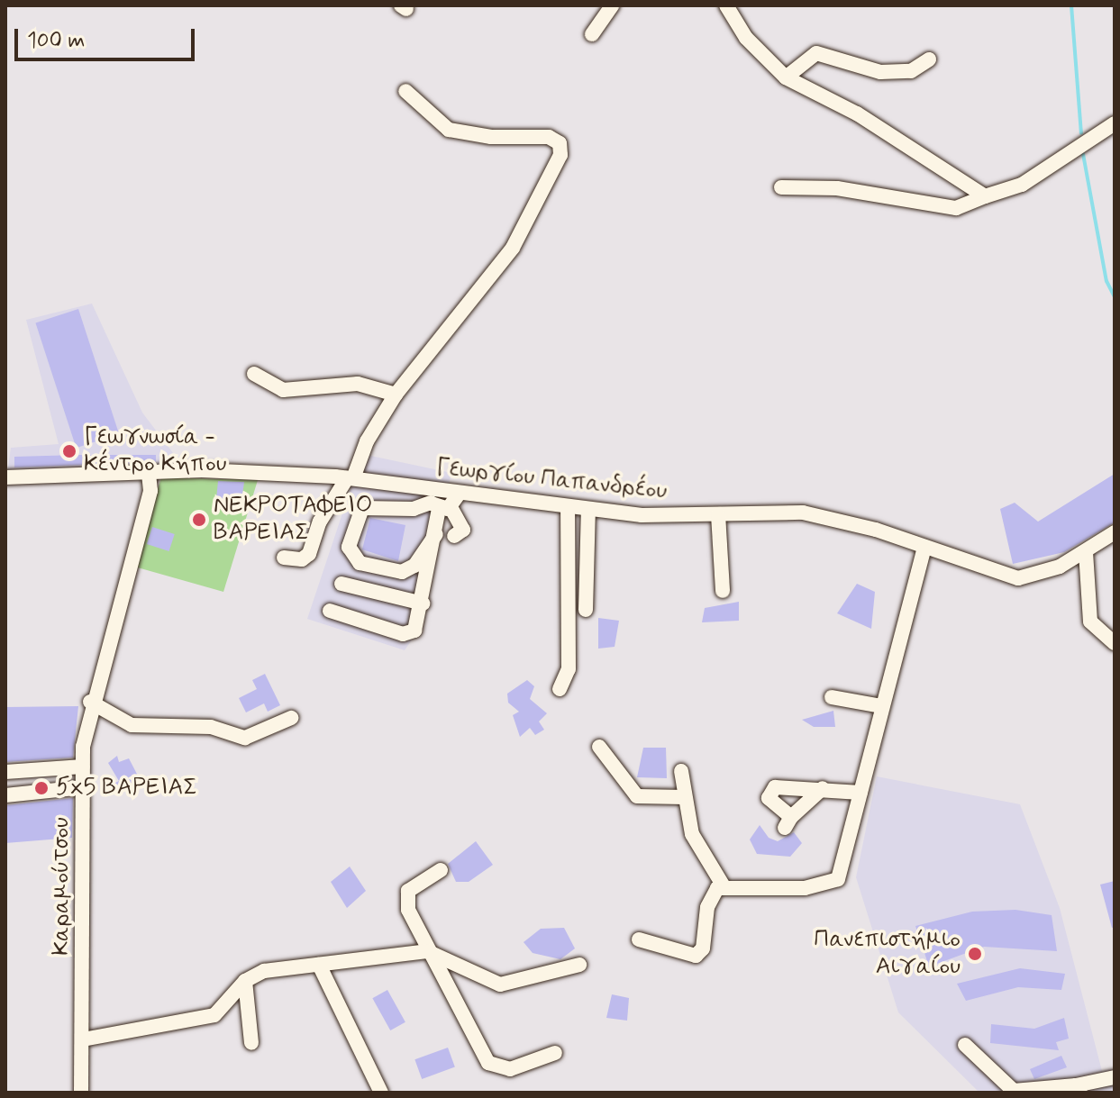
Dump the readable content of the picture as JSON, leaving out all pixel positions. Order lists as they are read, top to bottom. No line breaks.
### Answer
{"streets":{"street":["Γεωργίου Παπανδρέου","Καραμούτσου"]},"crossings":[["Γεωργίου Παπανδρέου","Καραμούτσου"]],"places":["Γεωγνωσία - Κέντρο Κήπου","ΝΕΚΡΟΤΑΦΕΙΟ ΒΑΡΕΙΑΣ","5x5 ΒΑΡΕΙΑΣ","Πανεπιστήμιο Αιγαίου"],"scale_bar":"100 m"}
